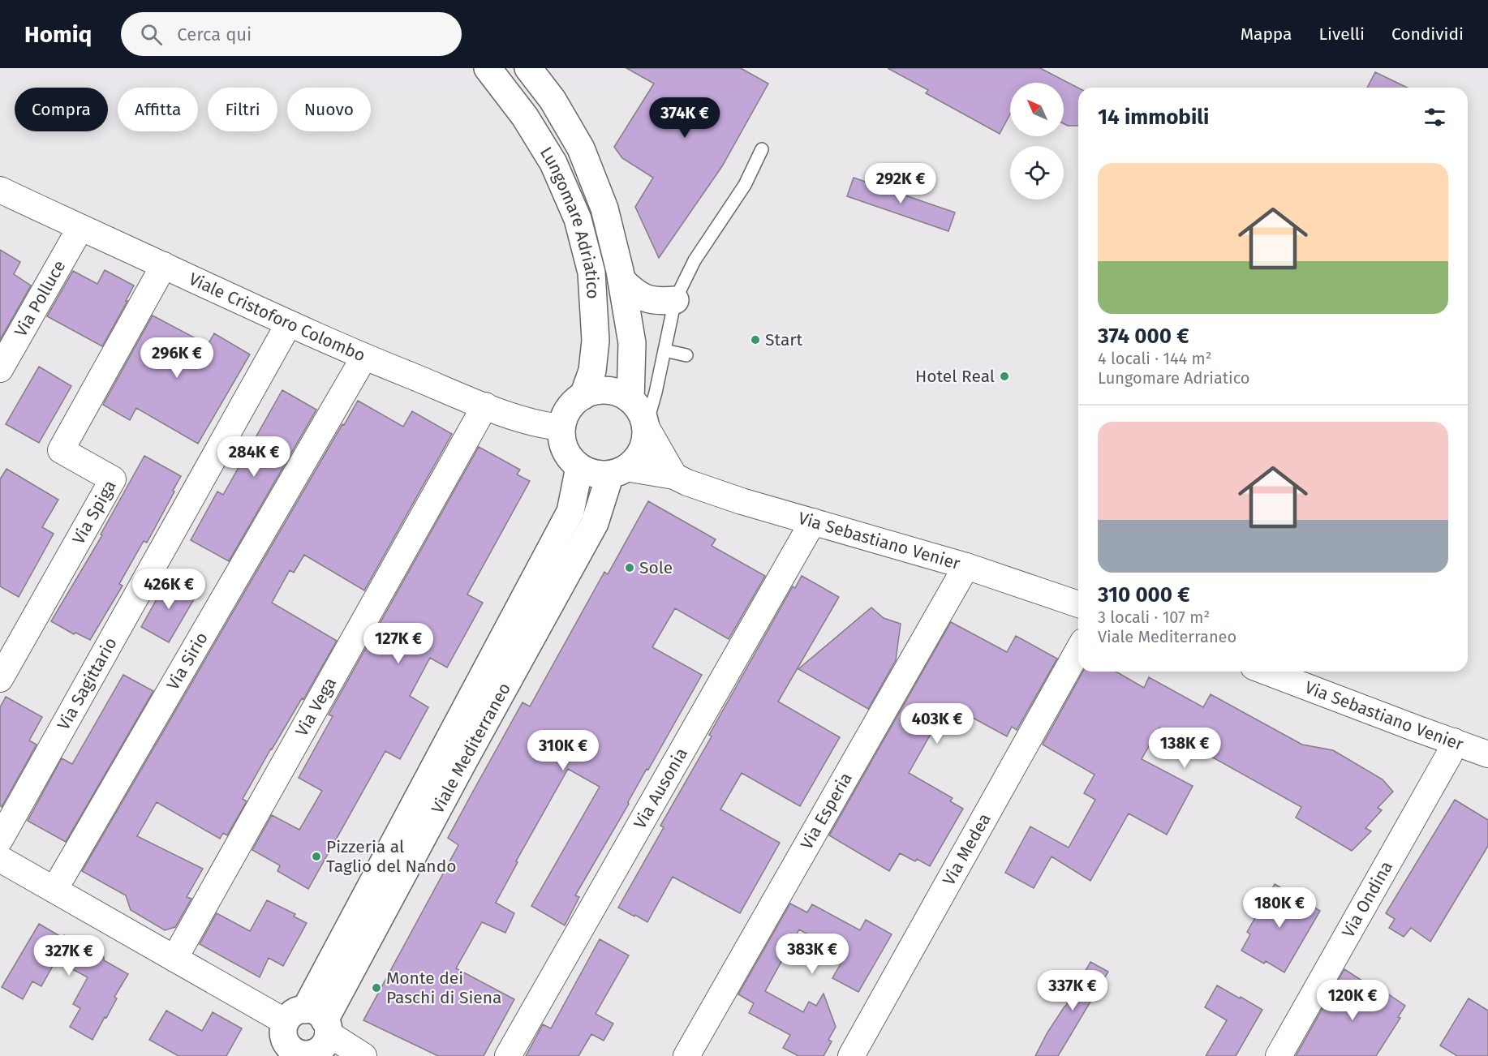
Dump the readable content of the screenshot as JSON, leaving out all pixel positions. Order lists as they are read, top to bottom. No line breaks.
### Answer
{"streets":{"street":["Lungomare Adriatico","Via Polluce","Viale Cristoforo Colombo","Via Spiga","Via Sebastiano Venier","Via Sirio","Via Sagittario","Via Vega","Viale Mediterraneo","Via Ausonia","Via Esperia","Via Medea","Via Ondina"]},"crossings":[["Lungomare Adriatico","Viale Cristoforo Colombo"],["Lungomare Adriatico","Via Sebastiano Venier"],["Lungomare Adriatico","Viale Mediterraneo"],["Via Polluce","Viale Cristoforo Colombo"],["Viale Cristoforo Colombo","Via Spiga"],["Viale Cristoforo Colombo","Via Sebastiano Venier"],["Viale Cristoforo Colombo","Via Sirio"],["Viale Cristoforo Colombo","Via Sagittario"],["Viale Cristoforo Colombo","Via Vega"],["Viale Cristoforo Colombo","Viale Mediterraneo"],["Via Sebastiano Venier","Viale Mediterraneo"],["Via Sebastiano Venier","Via Ausonia"],["Via Sebastiano Venier","Via Esperia"],["Via Sebastiano Venier","Via Ondina"]],"places":["Start","Hotel Real","Sole","Pizzeria al Taglio del Nando","Monte dei Paschi di Siena"],"north":"top left","page":{"header":"Homiq","search":"Cerca qui","nav":["Mappa","Livelli","Condividi"],"chip":["Compra","Affitta","Filtri","Nuovo"],"heading":"14 immobili","price":["374K €","292K €","296K €","284K €","426K €","127K €","403K €","138K €","310K €","180K €","383K €","327K €","337K €","120K €"],"list":[{"name":"374 000 €","note":"4 locali · 144 m² · Lungomare Adriatico"},{"name":"310 000 €","note":"3 locali · 107 m² · Viale Mediterraneo"}]}}
